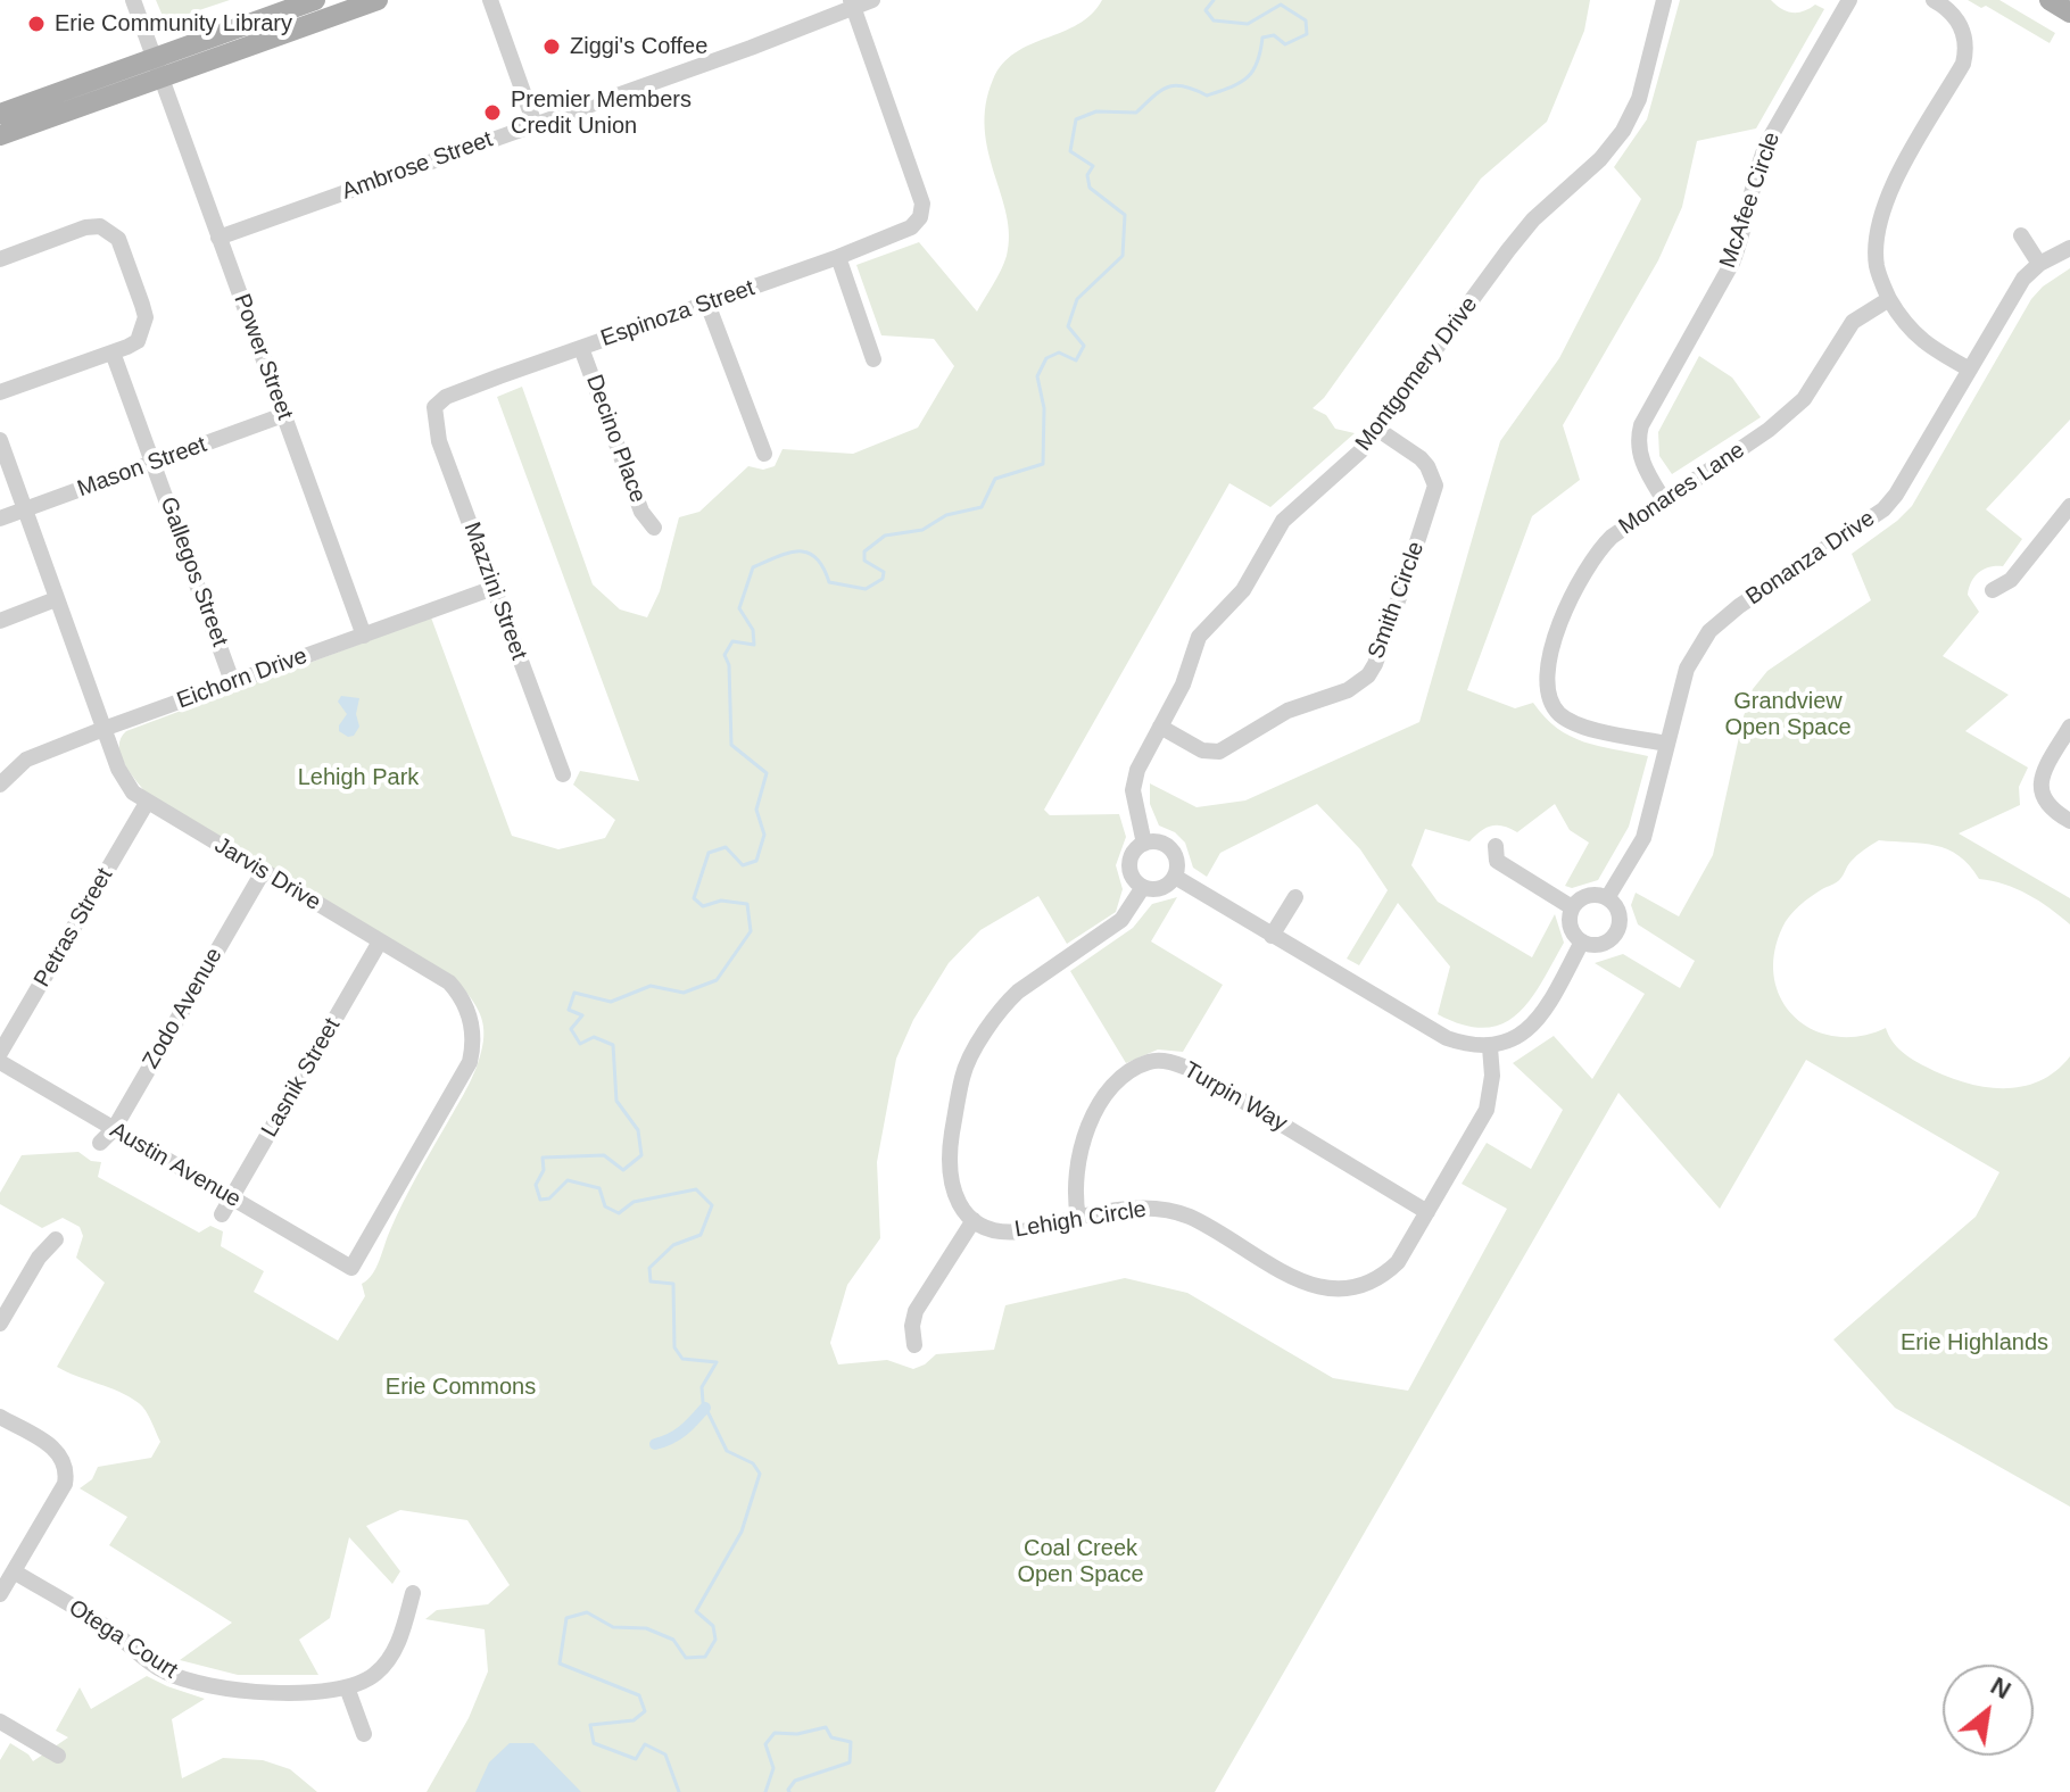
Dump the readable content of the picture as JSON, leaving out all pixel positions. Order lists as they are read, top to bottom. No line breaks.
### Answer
{"streets":{"street":["Ambrose Street","McAfee Circle","Espinoza Street","Power Street","Montgomery Drive","Decino Place","Mason Street","Monares Lane","Bonanza Drive","Gallegos Street","Mazzini Street","Smith Circle","Eichorn Drive","Jarvis Drive","Petras Street","Zodo Avenue","Lasnik Street","Turpin Way","Austin Avenue","Lehigh Circle","Otega Court"]},"crossings":[["Ambrose Street","Espinoza Street"],["Ambrose Street","Power Street"],["McAfee Circle","Monares Lane"],["Espinoza Street","Decino Place"],["Espinoza Street","Mazzini Street"],["Power Street","Mason Street"],["Power Street","Eichorn Drive"],["Montgomery Drive","Smith Circle"],["Mason Street","Gallegos Street"],["Mason Street","Jarvis Drive"],["Monares Lane","Bonanza Drive"],["Gallegos Street","Eichorn Drive"],["Mazzini Street","Eichorn Drive"],["Eichorn Drive","Jarvis Drive"],["Jarvis Drive","Petras Street"],["Jarvis Drive","Zodo Avenue"],["Jarvis Drive","Lasnik Street"],["Jarvis Drive","Austin Avenue"],["Zodo Avenue","Austin Avenue"],["Lasnik Street","Austin Avenue"],["Turpin Way","Lehigh Circle"]],"parks":["Grandview Open Space","Lehigh Park","Erie Highlands","Erie Commons","Coal Creek Open Space"],"places":["Erie Community Library","Ziggi's Coffee","Premier Members Credit Union"],"north":"top right"}
